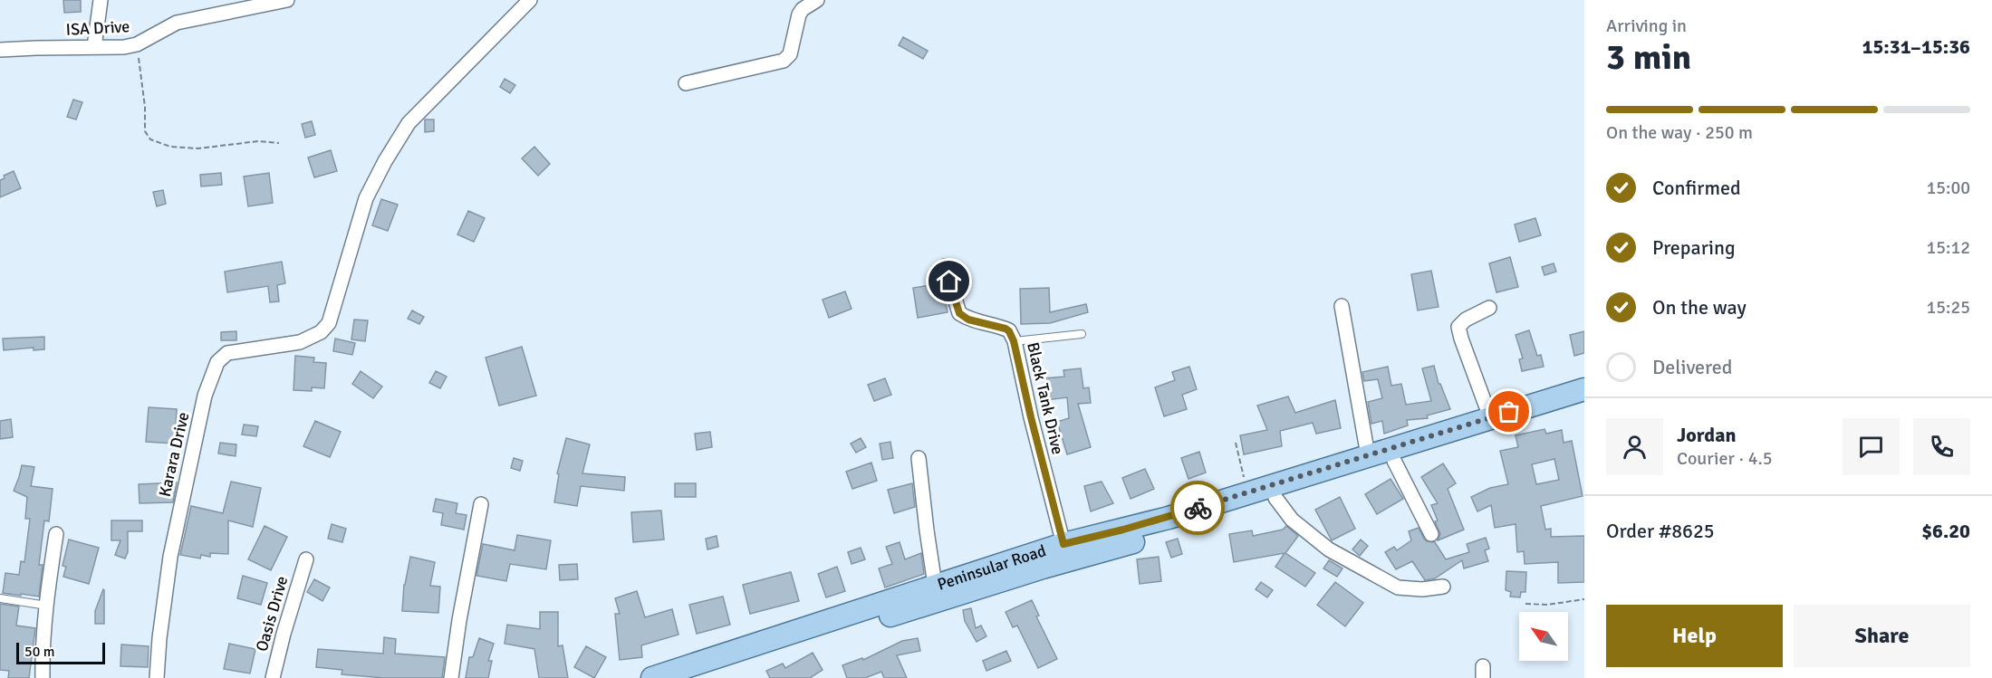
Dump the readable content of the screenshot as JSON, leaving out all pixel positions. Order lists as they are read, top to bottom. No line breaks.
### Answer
{"streets":{"main road":["Peninsular Road"],"street":["ISA Drive","Black Tank Drive","Karara Drive","Oasis Drive"]},"crossings":[["Black Tank Drive","Peninsular Road"]],"scale_bar":"50 m","north":"top left","page":{"heading":["3 min","Arriving in","15:31–15:36"],"panel":["Jordan","Courier · 4.5","Order #8625","$6.20"],"bar":"On the way · 250 m","list":[["Confirmed","15:00"],["Preparing","15:12"],["On the way","15:25"],"Delivered"],"buttons":["Help","Share"],"scale":"50 m"}}
